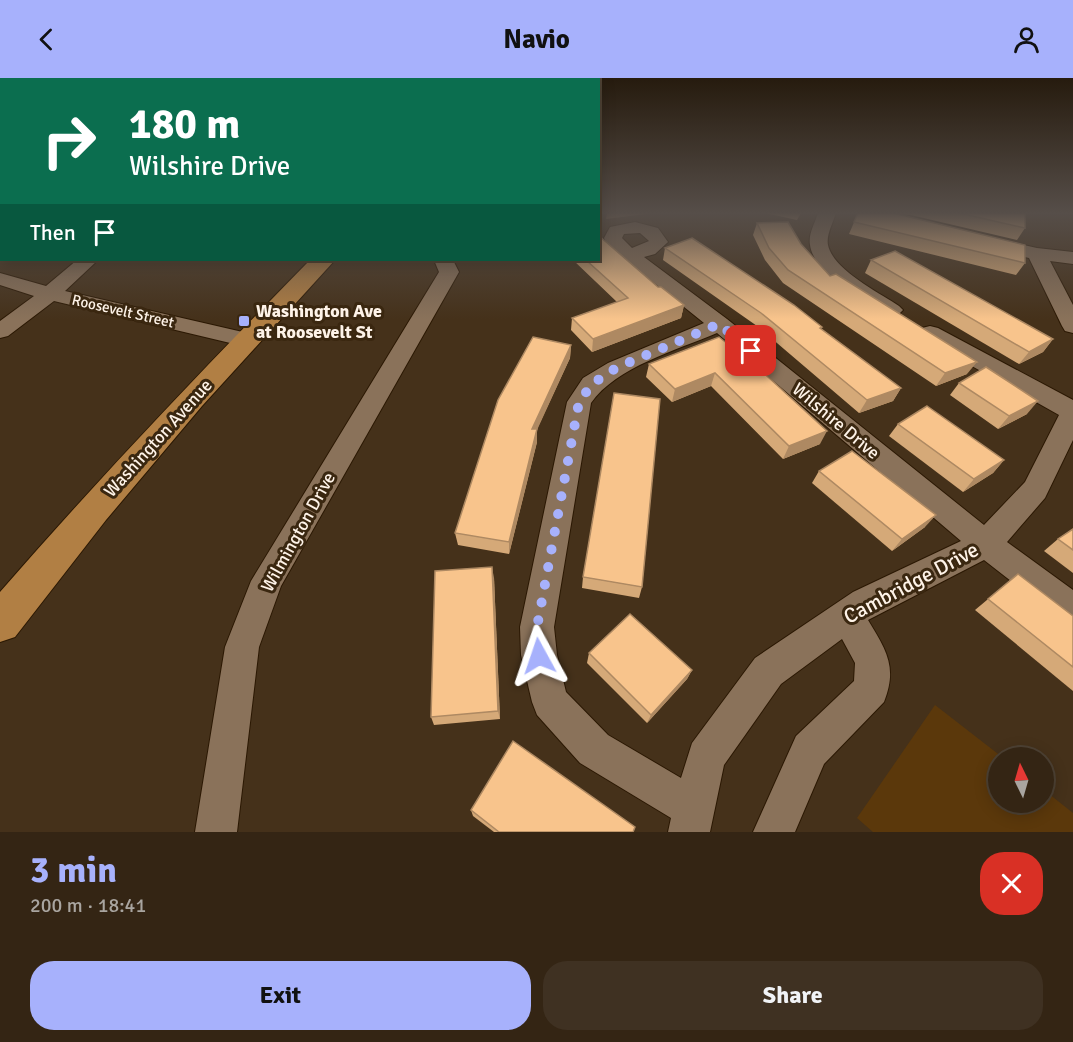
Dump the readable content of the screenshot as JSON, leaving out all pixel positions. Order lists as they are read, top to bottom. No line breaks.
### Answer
{"streets":{"main road":["Washington Avenue"],"street":["Roosevelt Street","Wilshire Drive","Wilmington Drive","Cambridge Drive"]},"crossings":[["Roosevelt Street","Washington Avenue"],["Wilshire Drive","Cambridge Drive"]],"places":{"transit":["Washington Ave at Roosevelt St"]},"north":"top","page":{"header":"Navio","turn":["180 m","Wilshire Drive"],"then":"Then","heading":["3 min","200 m · 18:41"],"buttons":["Exit","Share"]}}
